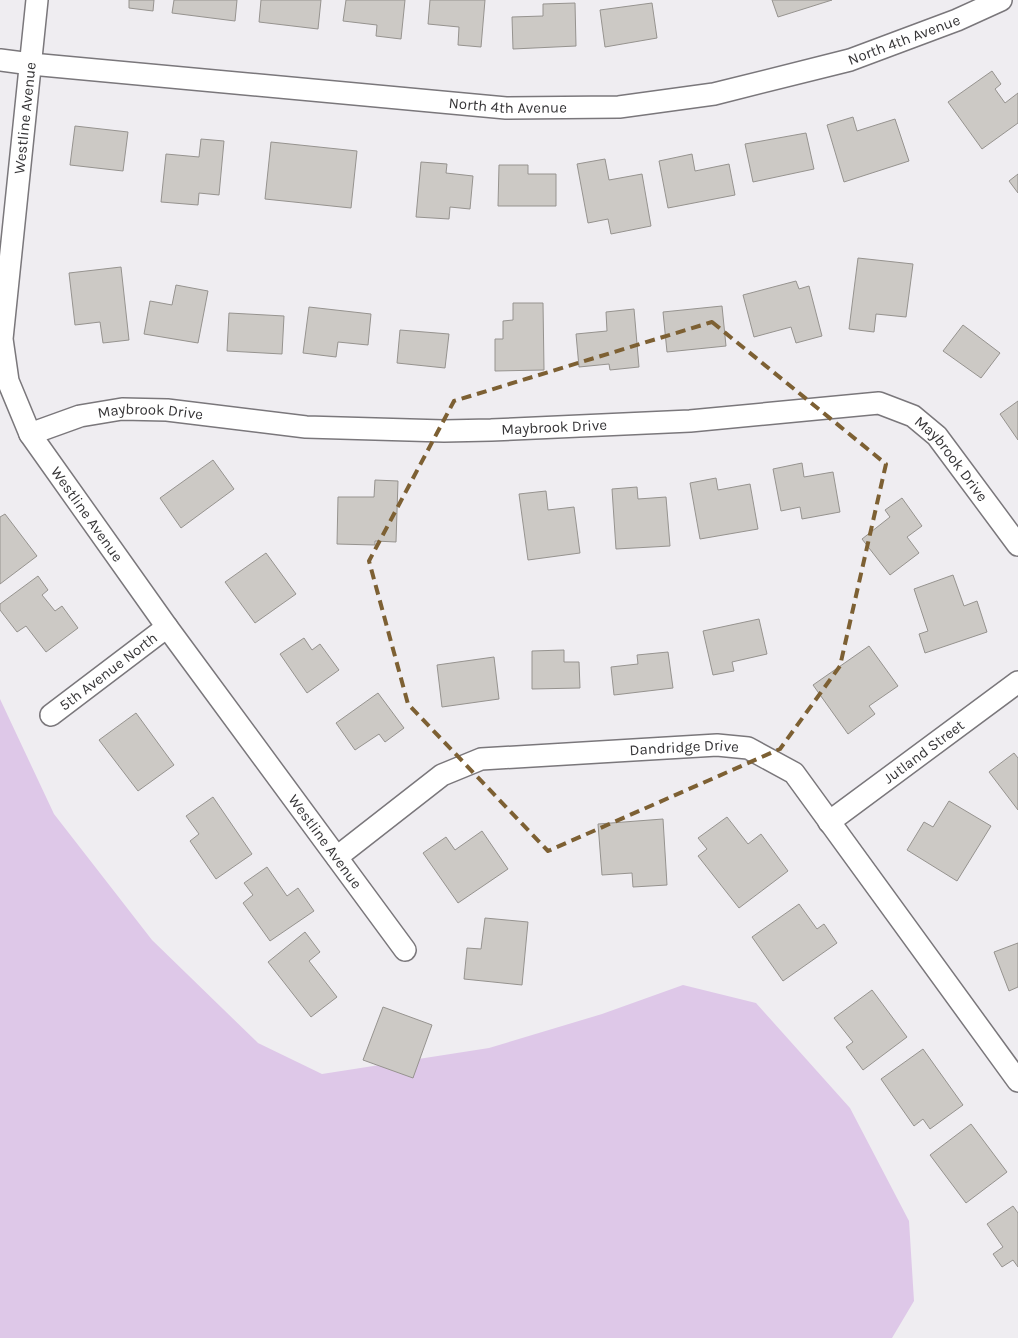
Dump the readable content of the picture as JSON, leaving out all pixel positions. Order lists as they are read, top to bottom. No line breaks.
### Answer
{"streets":{"street":["North 4th Avenue","Westline Avenue","Maybrook Drive","5th Avenue North","Dandridge Drive","Jutland Street"]},"crossings":[["North 4th Avenue","Westline Avenue"],["Westline Avenue","Maybrook Drive"],["Westline Avenue","5th Avenue North"],["Westline Avenue","Dandridge Drive"],["Dandridge Drive","Jutland Street"]]}
